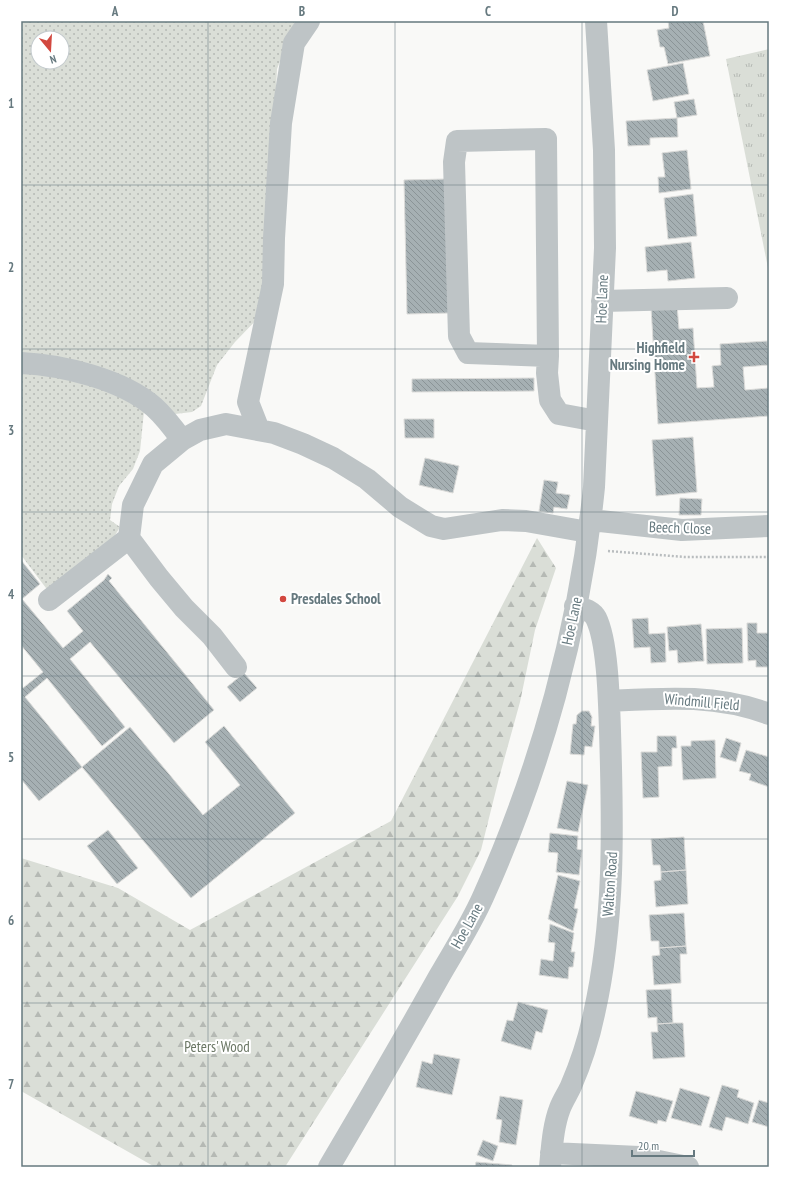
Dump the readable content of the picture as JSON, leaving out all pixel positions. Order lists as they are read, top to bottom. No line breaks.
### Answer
{"streets":{"street":["Hoe Lane","Beech Close","Windmill Field","Walton Road"]},"crossings":[["Hoe Lane","Beech Close"],["Hoe Lane","Walton Road"],["Windmill Field","Walton Road"]],"parks":["Peters' Wood"],"places":{"health":["Highfield Nursing Home"],"other":["Presdales School"]},"scale_bar":"20 m","north":"bottom","grid":{"columns":["A","B","C","D"],"rows":["1","2","3","4","5","6","7"]}}
